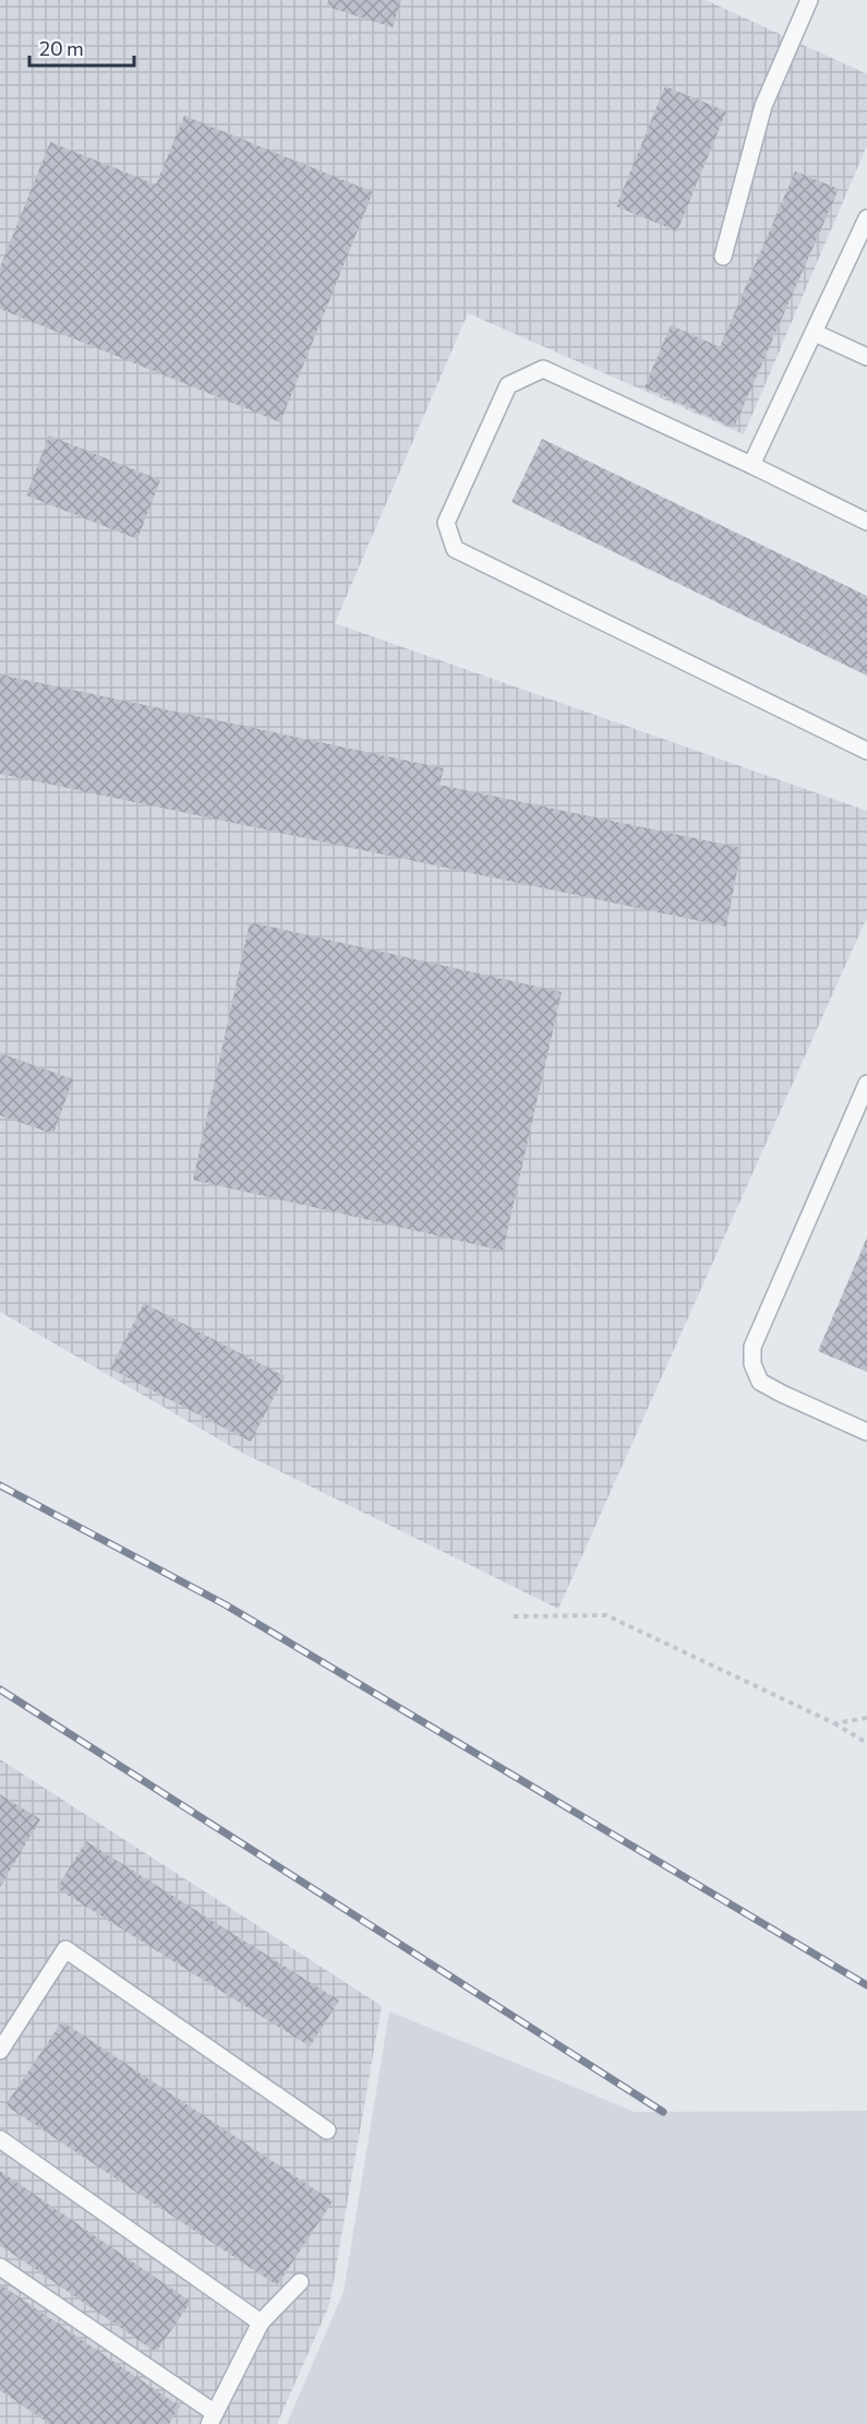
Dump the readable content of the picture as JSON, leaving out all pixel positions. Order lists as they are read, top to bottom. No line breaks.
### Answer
{"scale_bar":"20 m"}
